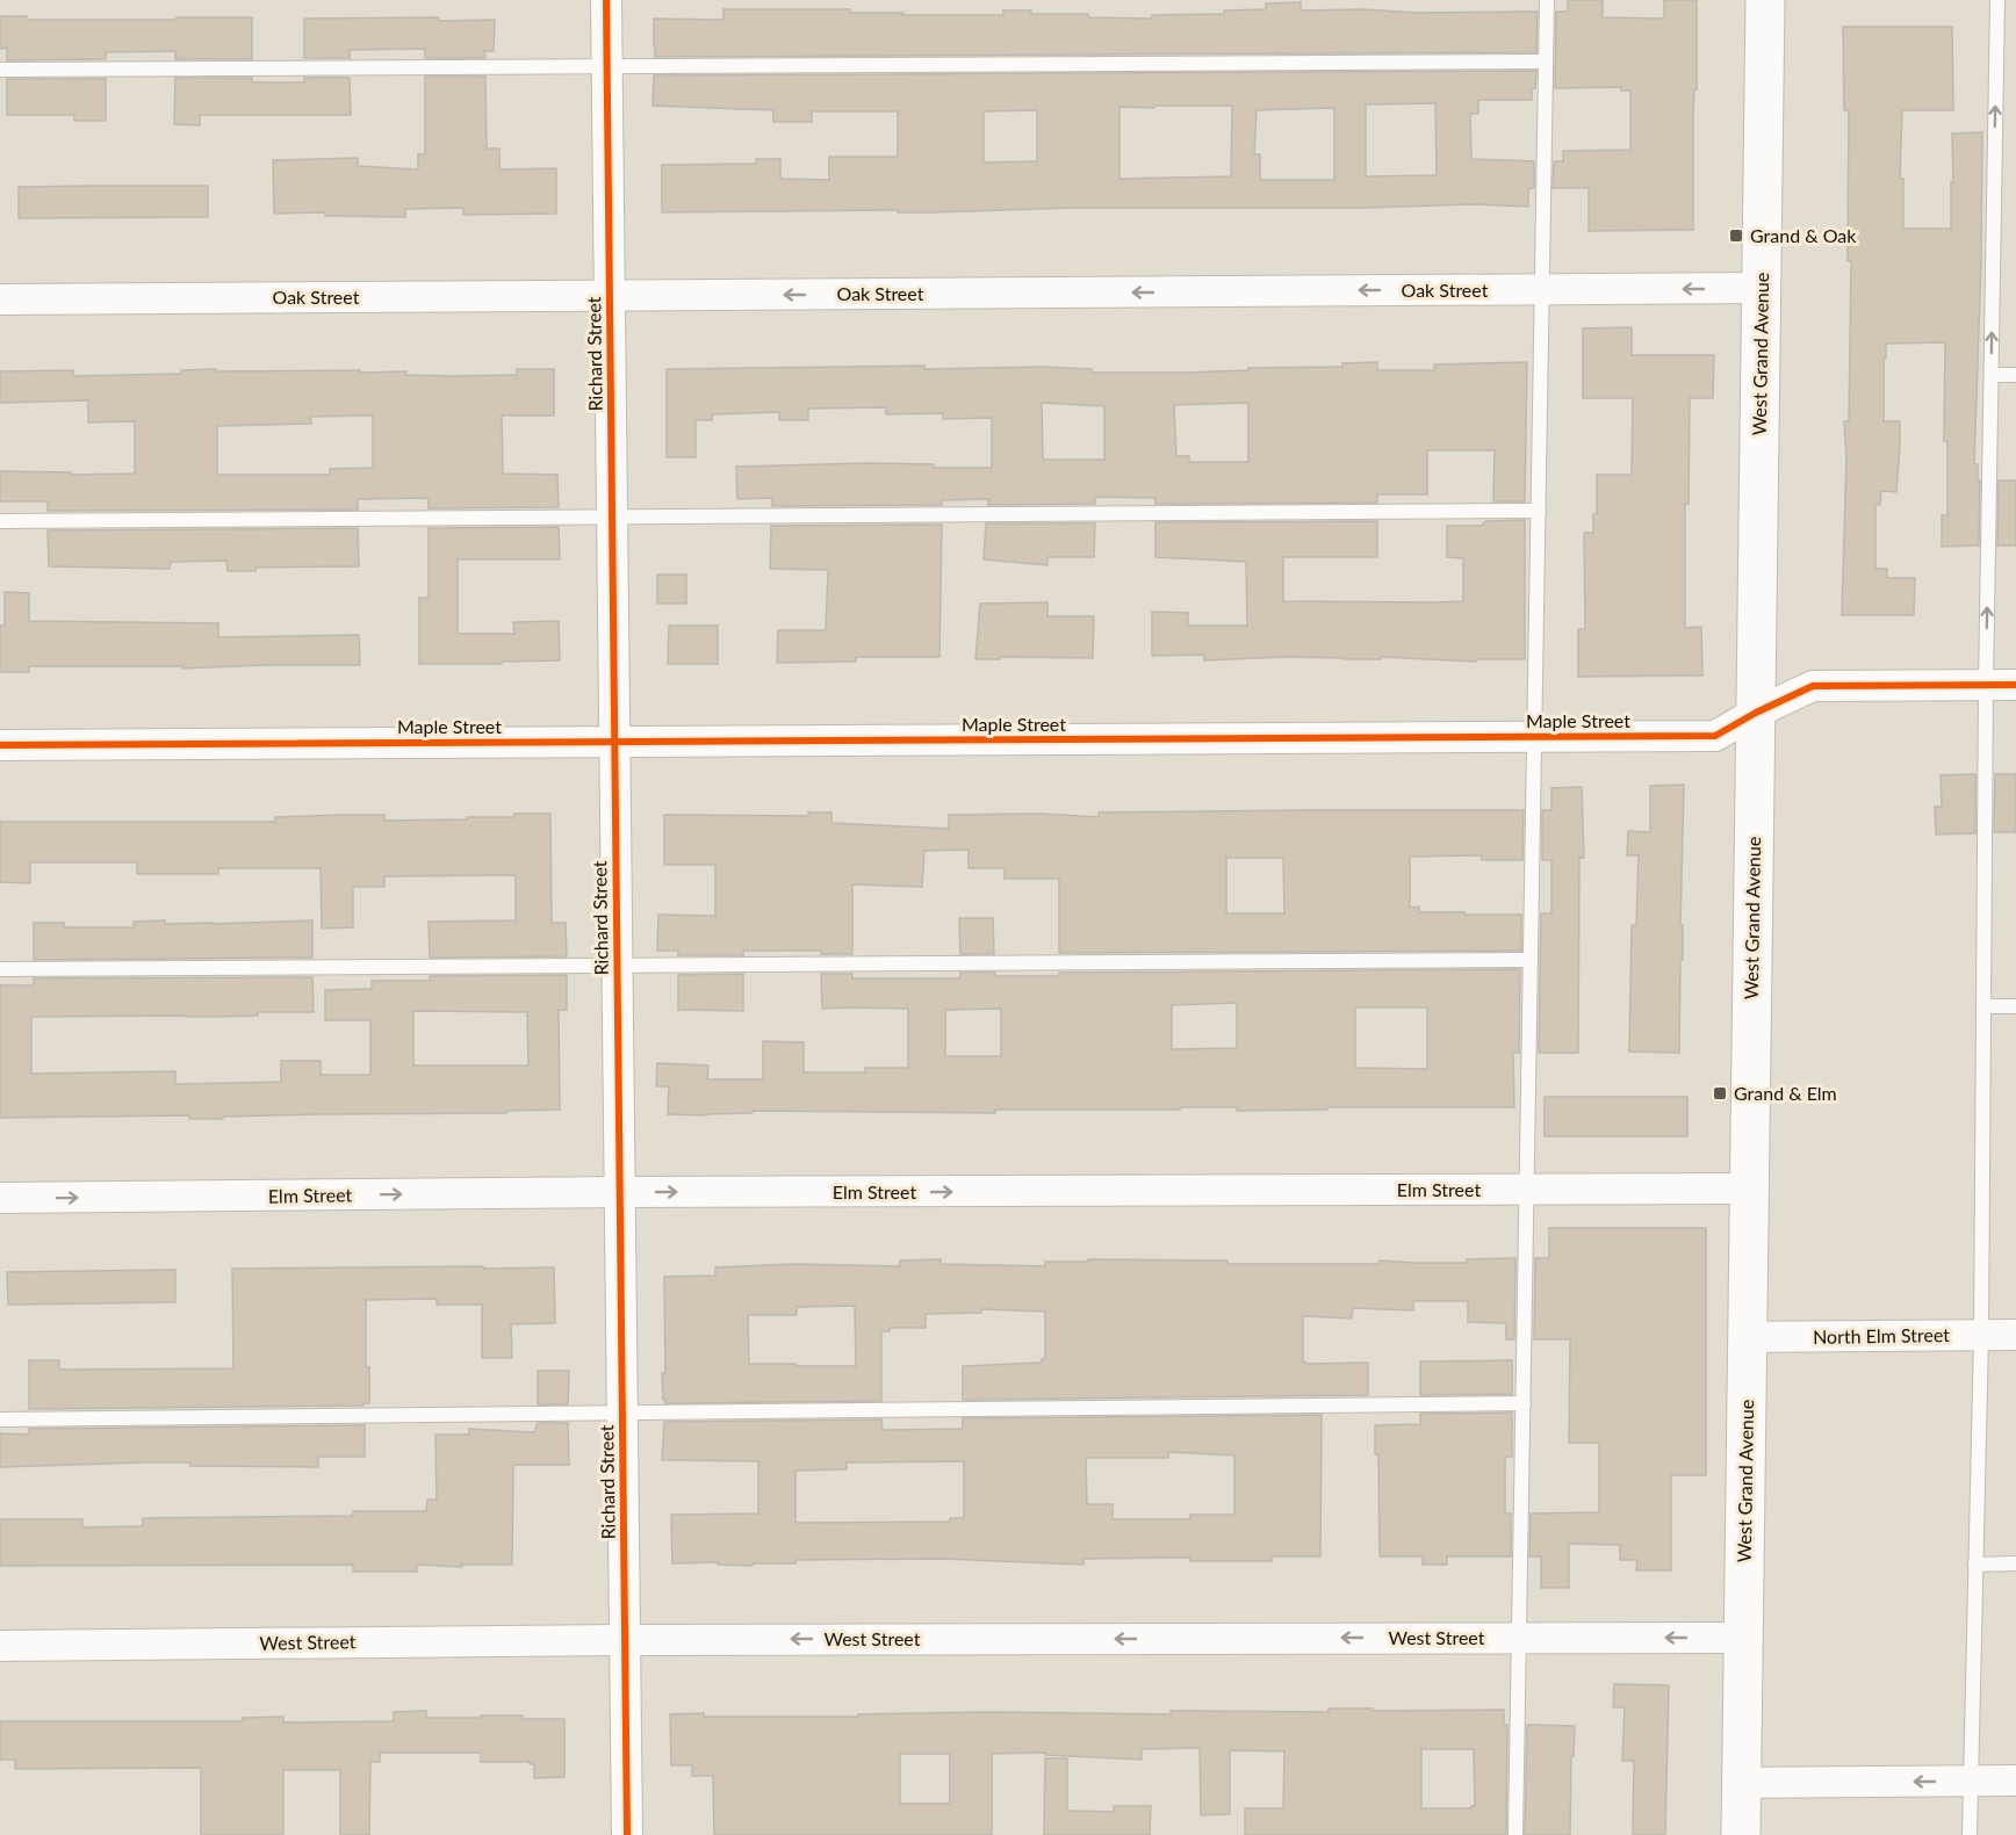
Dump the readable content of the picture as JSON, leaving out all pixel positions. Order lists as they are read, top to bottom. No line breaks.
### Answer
{"streets":{"main road":["West Grand Avenue"],"street":["Oak Street","Richard Street","Maple Street","Elm Street","North Elm Street","West Street"]},"crossings":[["Oak Street","Richard Street"],["Oak Street","West Grand Avenue"],["Richard Street","Maple Street"],["Richard Street","Elm Street"],["Richard Street","West Street"],["West Grand Avenue","Maple Street"],["West Grand Avenue","Elm Street"],["West Grand Avenue","North Elm Street"],["West Grand Avenue","West Street"]],"one_way":["Oak Street","Elm Street","West Street"],"places":{"transit":["Grand & Oak","Grand & Elm"]}}
